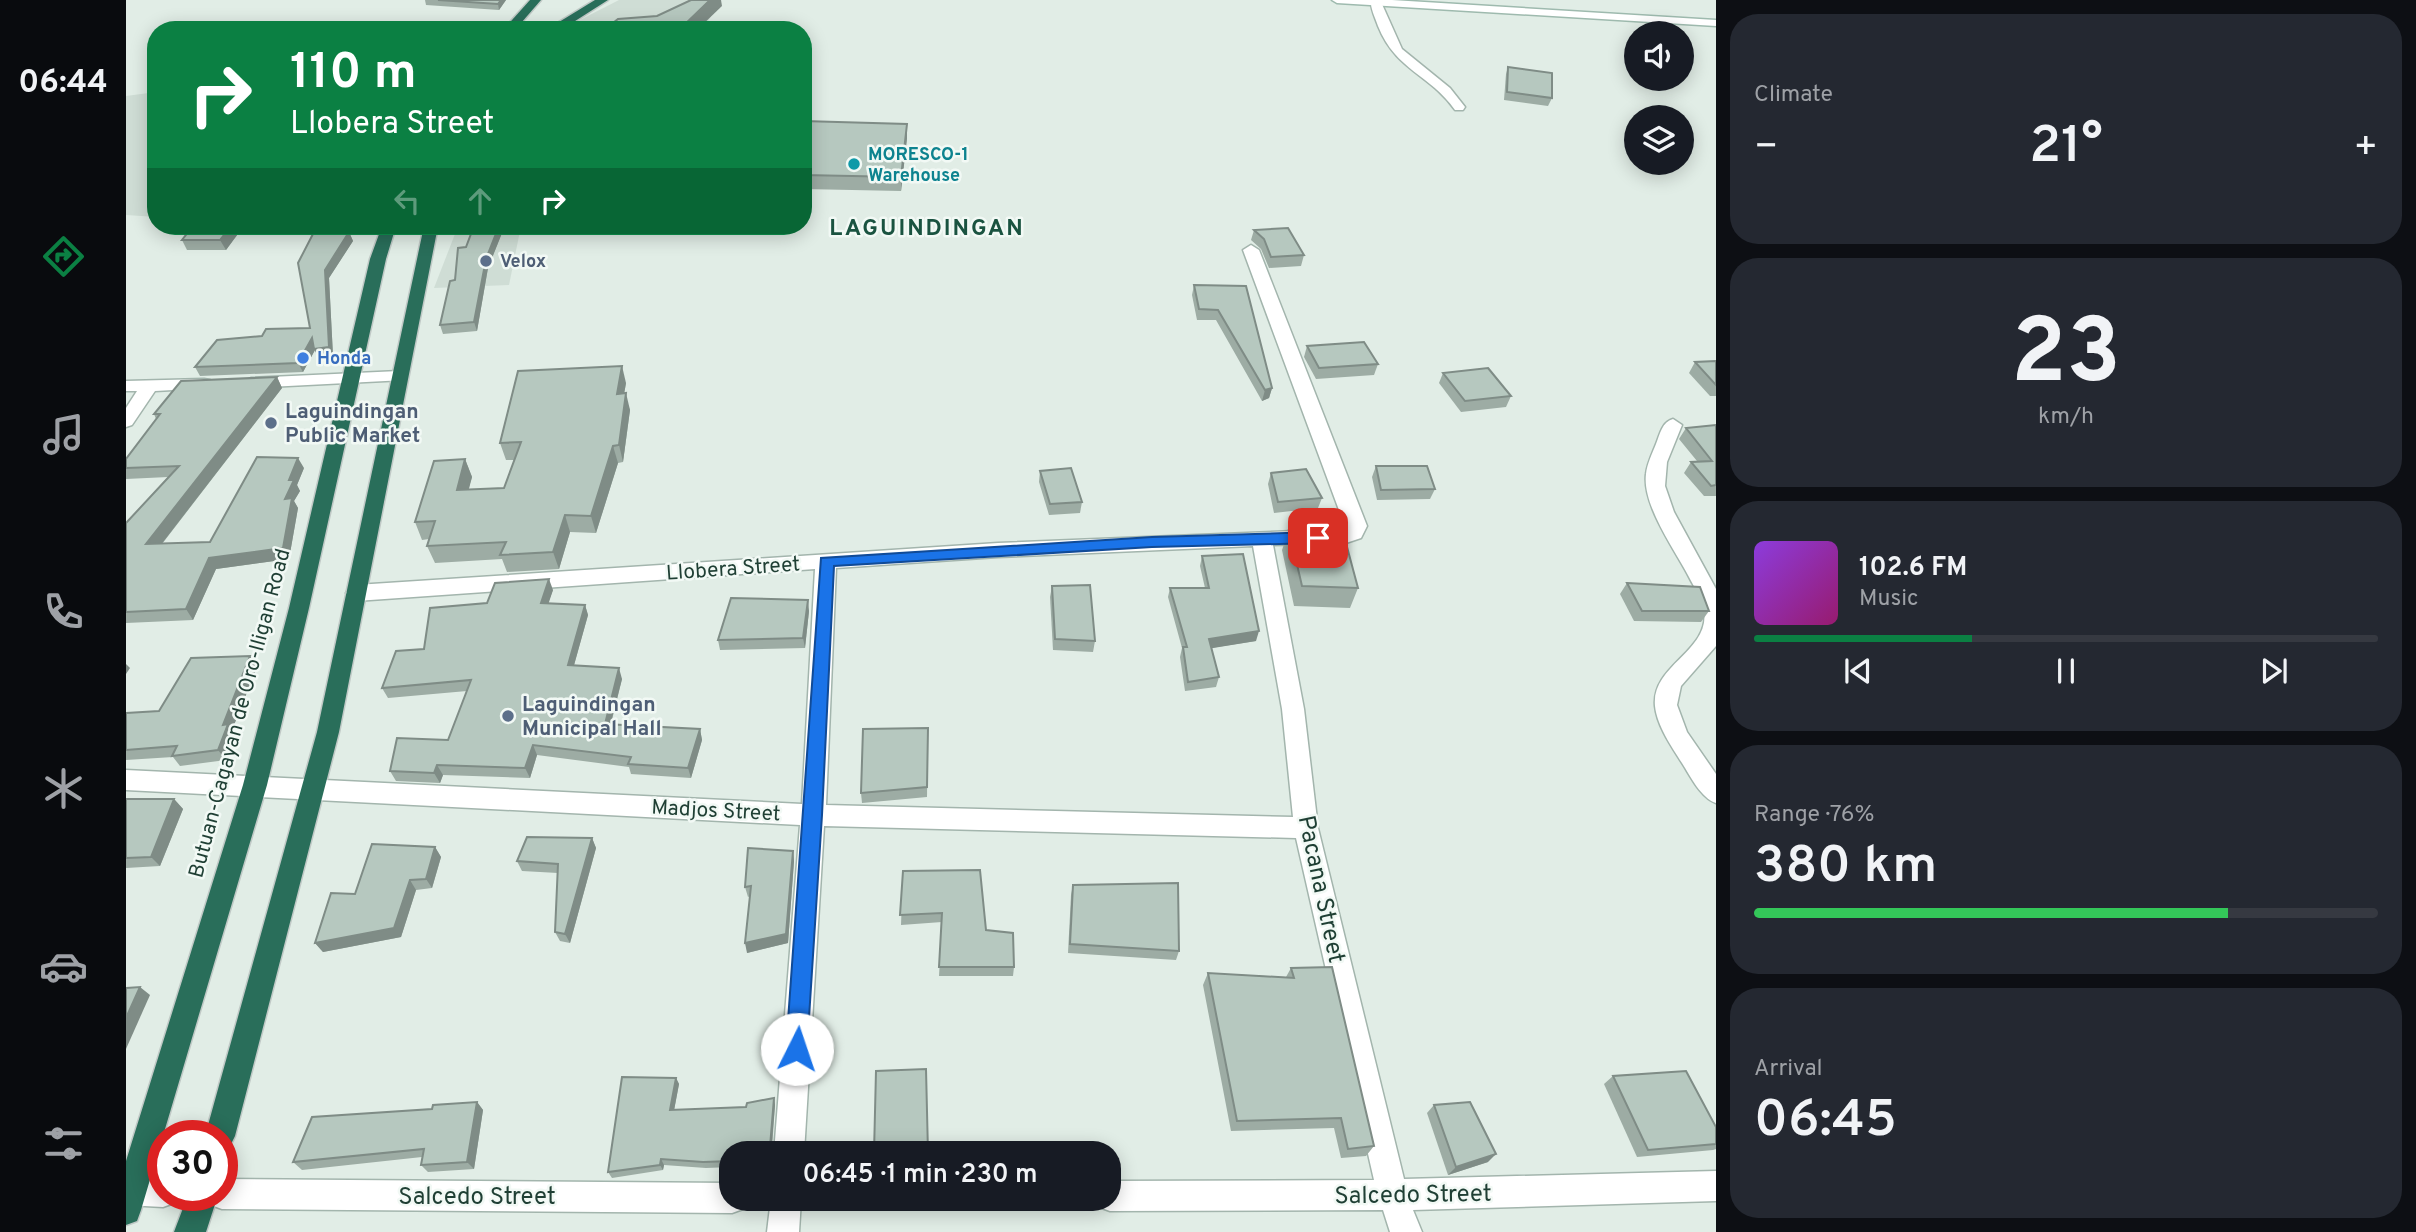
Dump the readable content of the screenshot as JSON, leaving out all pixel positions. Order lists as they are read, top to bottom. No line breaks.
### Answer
{"streets":{"highway":["Butuan-Cagayan de Oro-Iligan Road"],"street":["Llobera Street","Madjos Street","Pacana Street","Salcedo Street"]},"crossings":[["Llobera Street","Pacana Street"],["Butuan-Cagayan de Oro-Iligan Road","Madjos Street"],["Madjos Street","Pacana Street"],["Pacana Street","Salcedo Street"]],"districts":["LAGUINDINGAN"],"places":["MORESCO-1 Warehouse","Velox","Honda","Laguindingan Public Market","Laguindingan Municipal Hall"],"page":{"tabs":"06:44","tile":["Climate",["23","km/h"],["Range · 76%","380 km"],["Arrival","06:45"]],"turn":["110 m","Llobera Street"],"heat":["−","21°","+"],"song":["102.6 FM","Music"],"limit":"30","trip":"06:45 · 1 min · 230 m"}}
